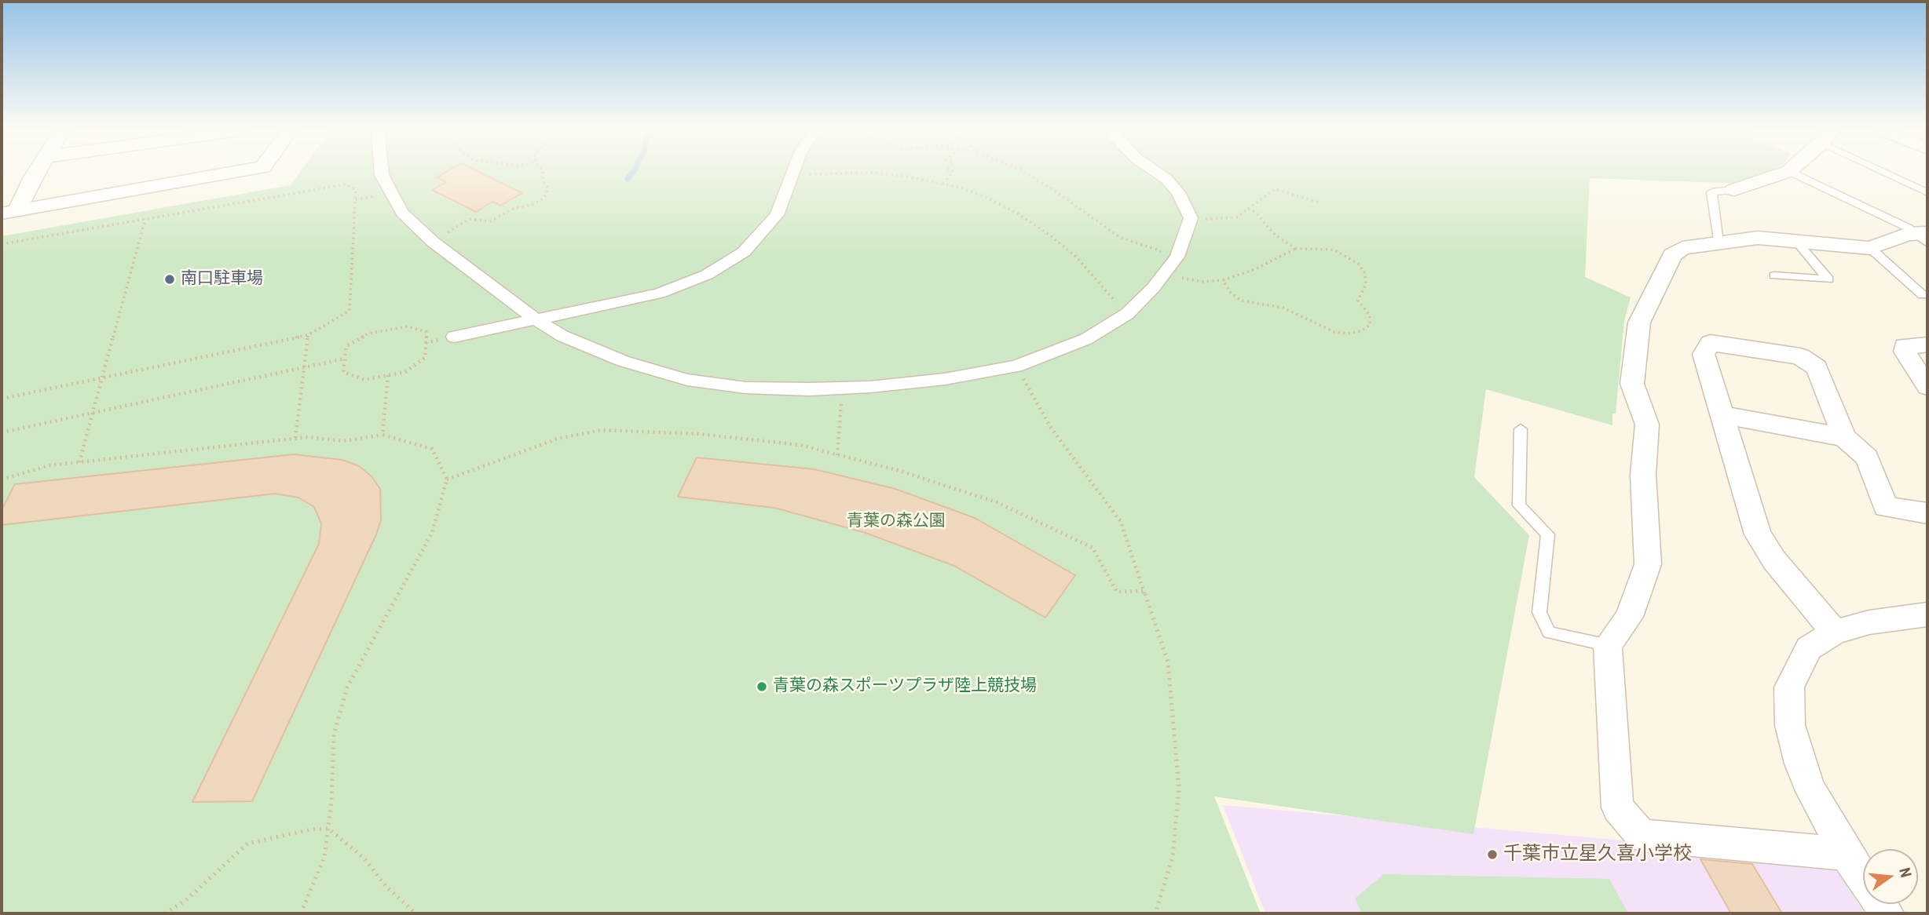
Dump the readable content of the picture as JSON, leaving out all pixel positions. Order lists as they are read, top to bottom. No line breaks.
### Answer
{"parks":["青葉の森公園"],"places":["南口駐車場","青葉の森スポーツプラザ陸上競技場","千葉市立星久喜小学校"],"north":"right"}
